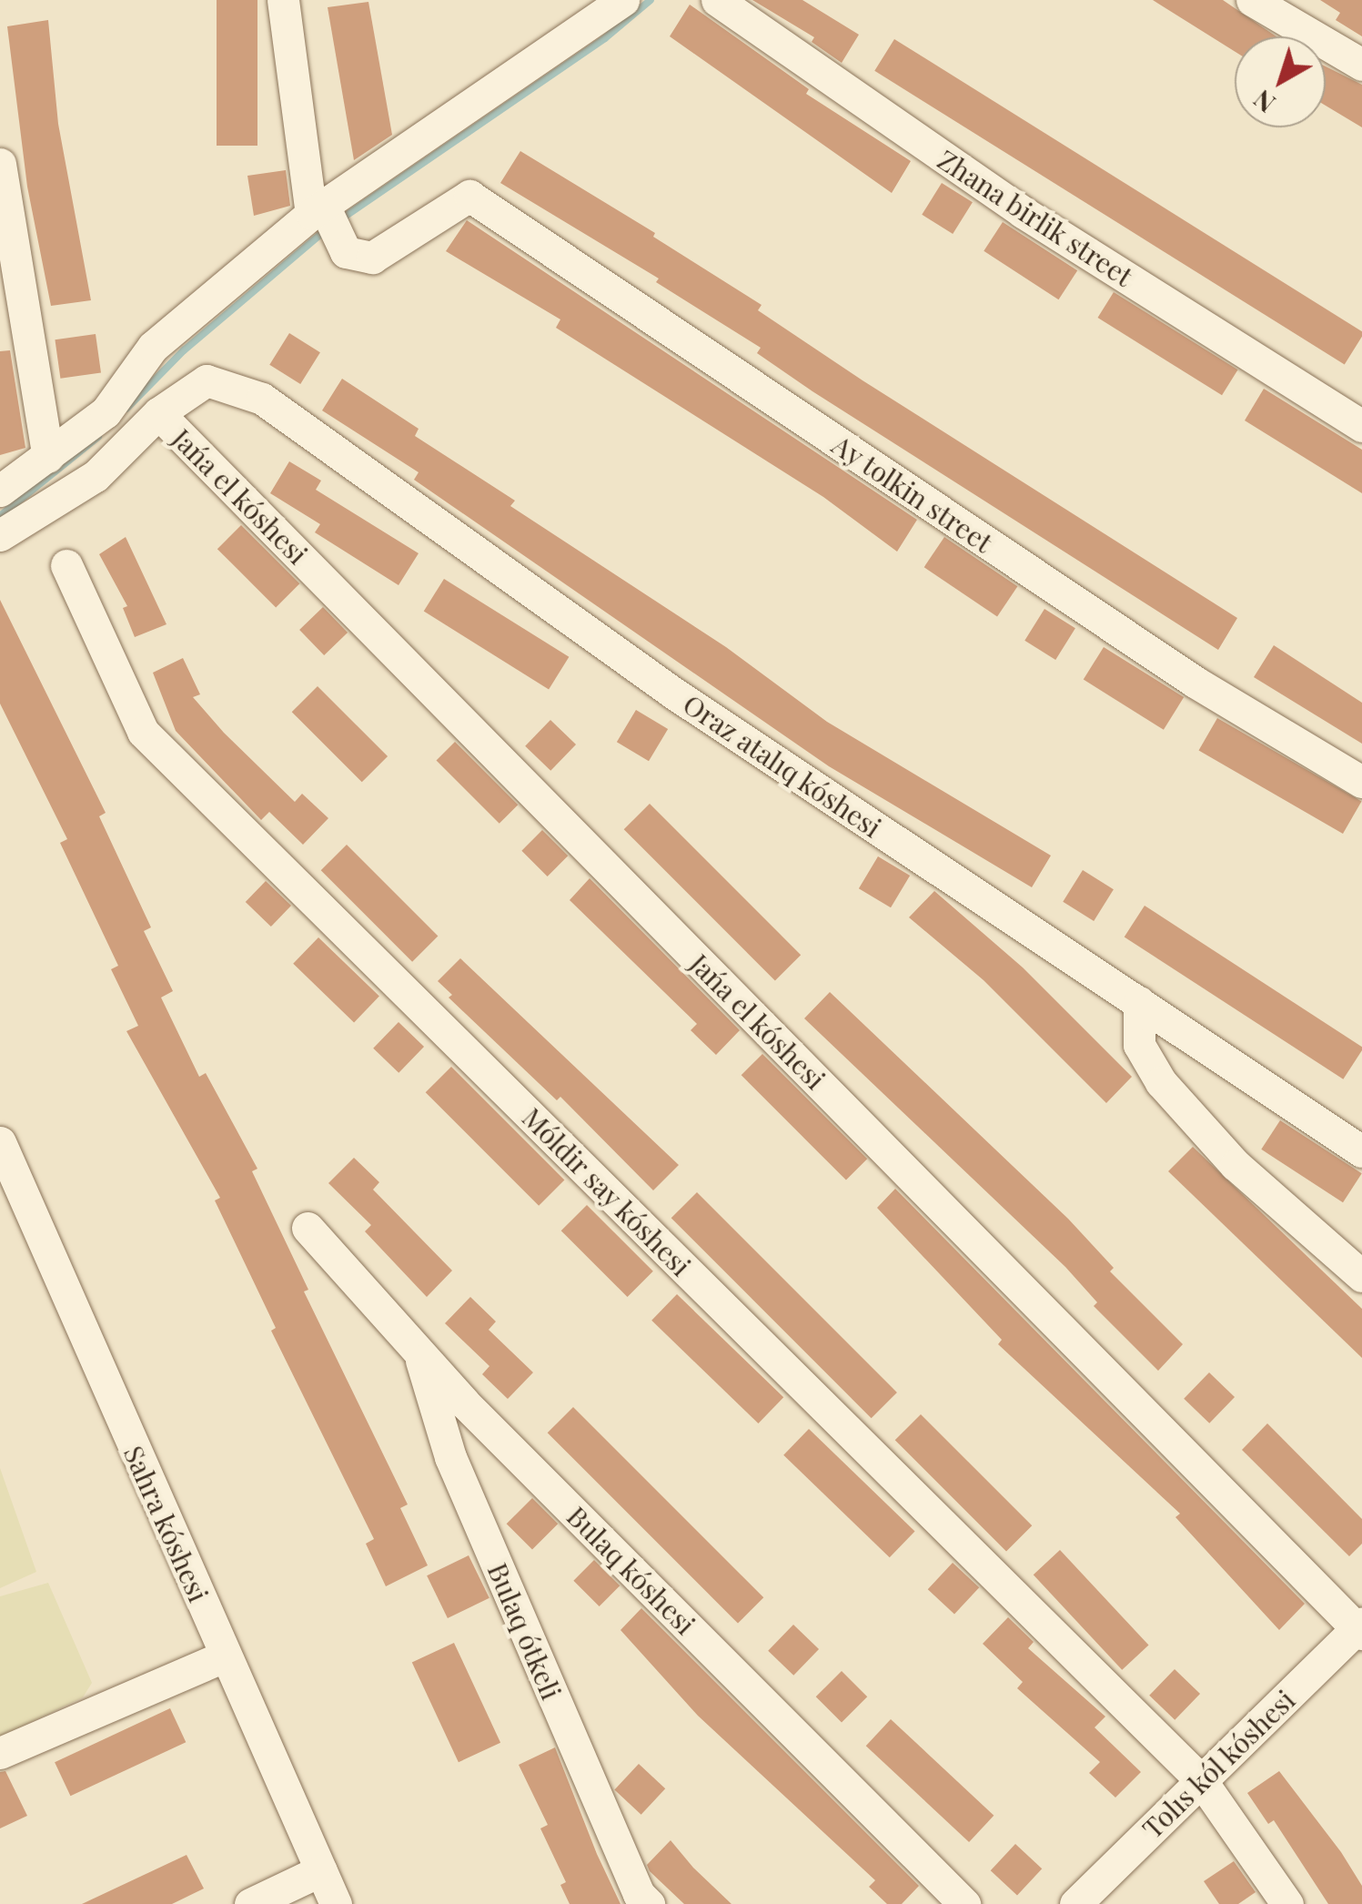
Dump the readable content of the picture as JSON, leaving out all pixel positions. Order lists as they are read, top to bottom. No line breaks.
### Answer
{"streets":{"street":["Zhana birlik street","Ay tolkin street","Jańa el kóshesi","Oraz atalıq kóshesi","Móldir say kóshesi","Sahra kóshesi","Bulaq kóshesi","Bulaq ótkeli","Tolıs kól kóshesi"]},"crossings":[["Jańa el kóshesi","Oraz atalıq kóshesi"],["Jańa el kóshesi","Tolıs kól kóshesi"],["Móldir say kóshesi","Tolıs kól kóshesi"],["Bulaq kóshesi","Bulaq ótkeli"]],"north":"bottom left"}
